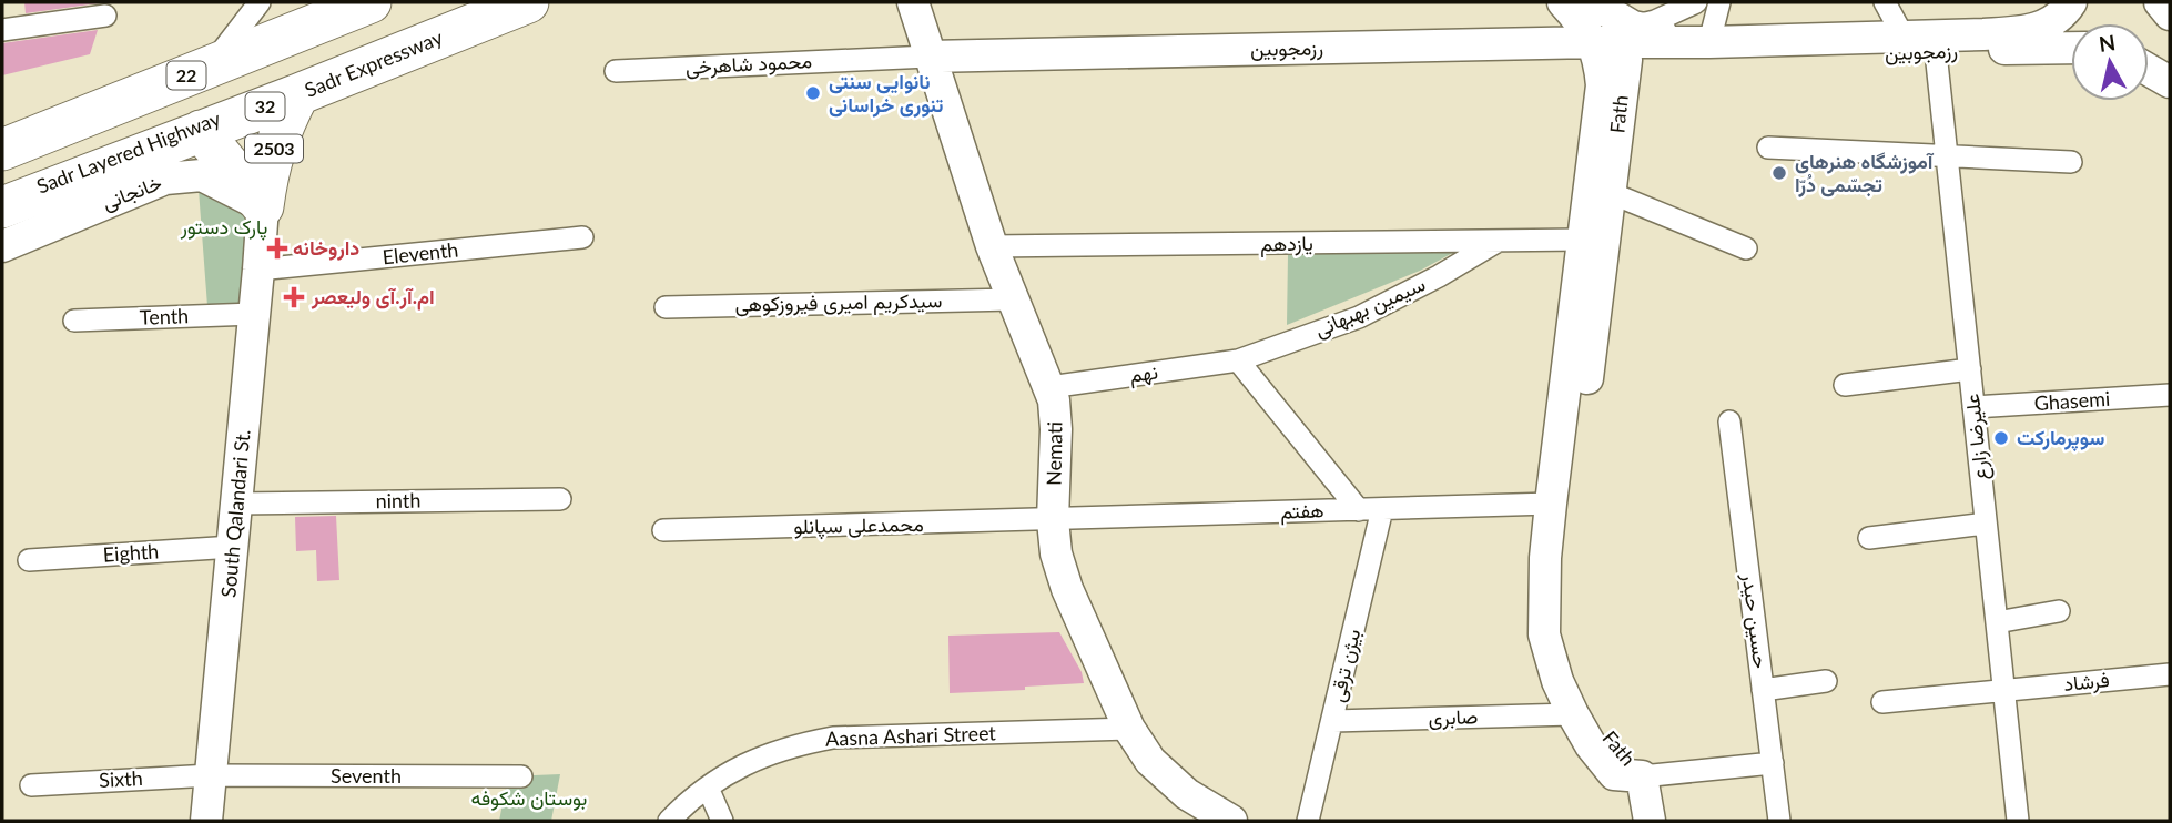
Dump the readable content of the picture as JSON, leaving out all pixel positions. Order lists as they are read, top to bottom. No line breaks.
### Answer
{"streets":{"highway":["Sadr Expressway","22","32","2503","Sadr Layered Highway"],"street":["رزمجوبین","محمود شاهرخی","Fath","خانجانی","یازدهم","Eleventh","سیدکریم امیری فیروزکوهی","سیمین بهبهانی","Tenth","نهم","Ghasemi","علیرضا زارع","Nemati","ninth","هفتم","South Qalandari St.","محمدعلی سپانلو","Eighth","حسین حیدر","بیژن ترقی","فرشاد","صابری","Aasna Ashari Street","Seventh","Sixth"]},"crossings":[["رزمجوبین","محمود شاهرخی"],["رزمجوبین","Fath"],["رزمجوبین","علیرضا زارع"],["رزمجوبین","Nemati"],["Sadr Expressway","2503"],["محمود شاهرخی","Nemati"],["Fath","یازدهم"],["Fath","هفتم"],["Fath","صابری"],["2503","خانجانی"],["2503","South Qalandari St."],["خانجانی","South Qalandari St."],["یازدهم","سیمین بهبهانی"],["یازدهم","Nemati"],["Eleventh","South Qalandari St."],["سیدکریم امیری فیروزکوهی","Nemati"],["سیمین بهبهانی","نهم"],["Tenth","South Qalandari St."],["نهم","Nemati"],["Ghasemi","علیرضا زارع"],["علیرضا زارع","فرشاد"],["Nemati","هفتم"],["Nemati","محمدعلی سپانلو"],["Nemati","Aasna Ashari Street"],["ninth","South Qalandari St."],["هفتم","محمدعلی سپانلو"],["هفتم","بیژن ترقی"],["South Qalandari St.","Eighth"],["South Qalandari St.","Seventh"],["South Qalandari St.","Sixth"],["بیژن ترقی","صابری"],["Seventh","Sixth"]],"parks":["پارک دستور","بوستان شکوفه"],"places":{"other":["نانوایی سنتی تنوری خراسانی","آموزشگاه هنرهای تجسّمی دُرّا","سوپرمارکت"],"health":["داروخانه","ام.آر.آی ولیعصر"]},"north":"top"}
